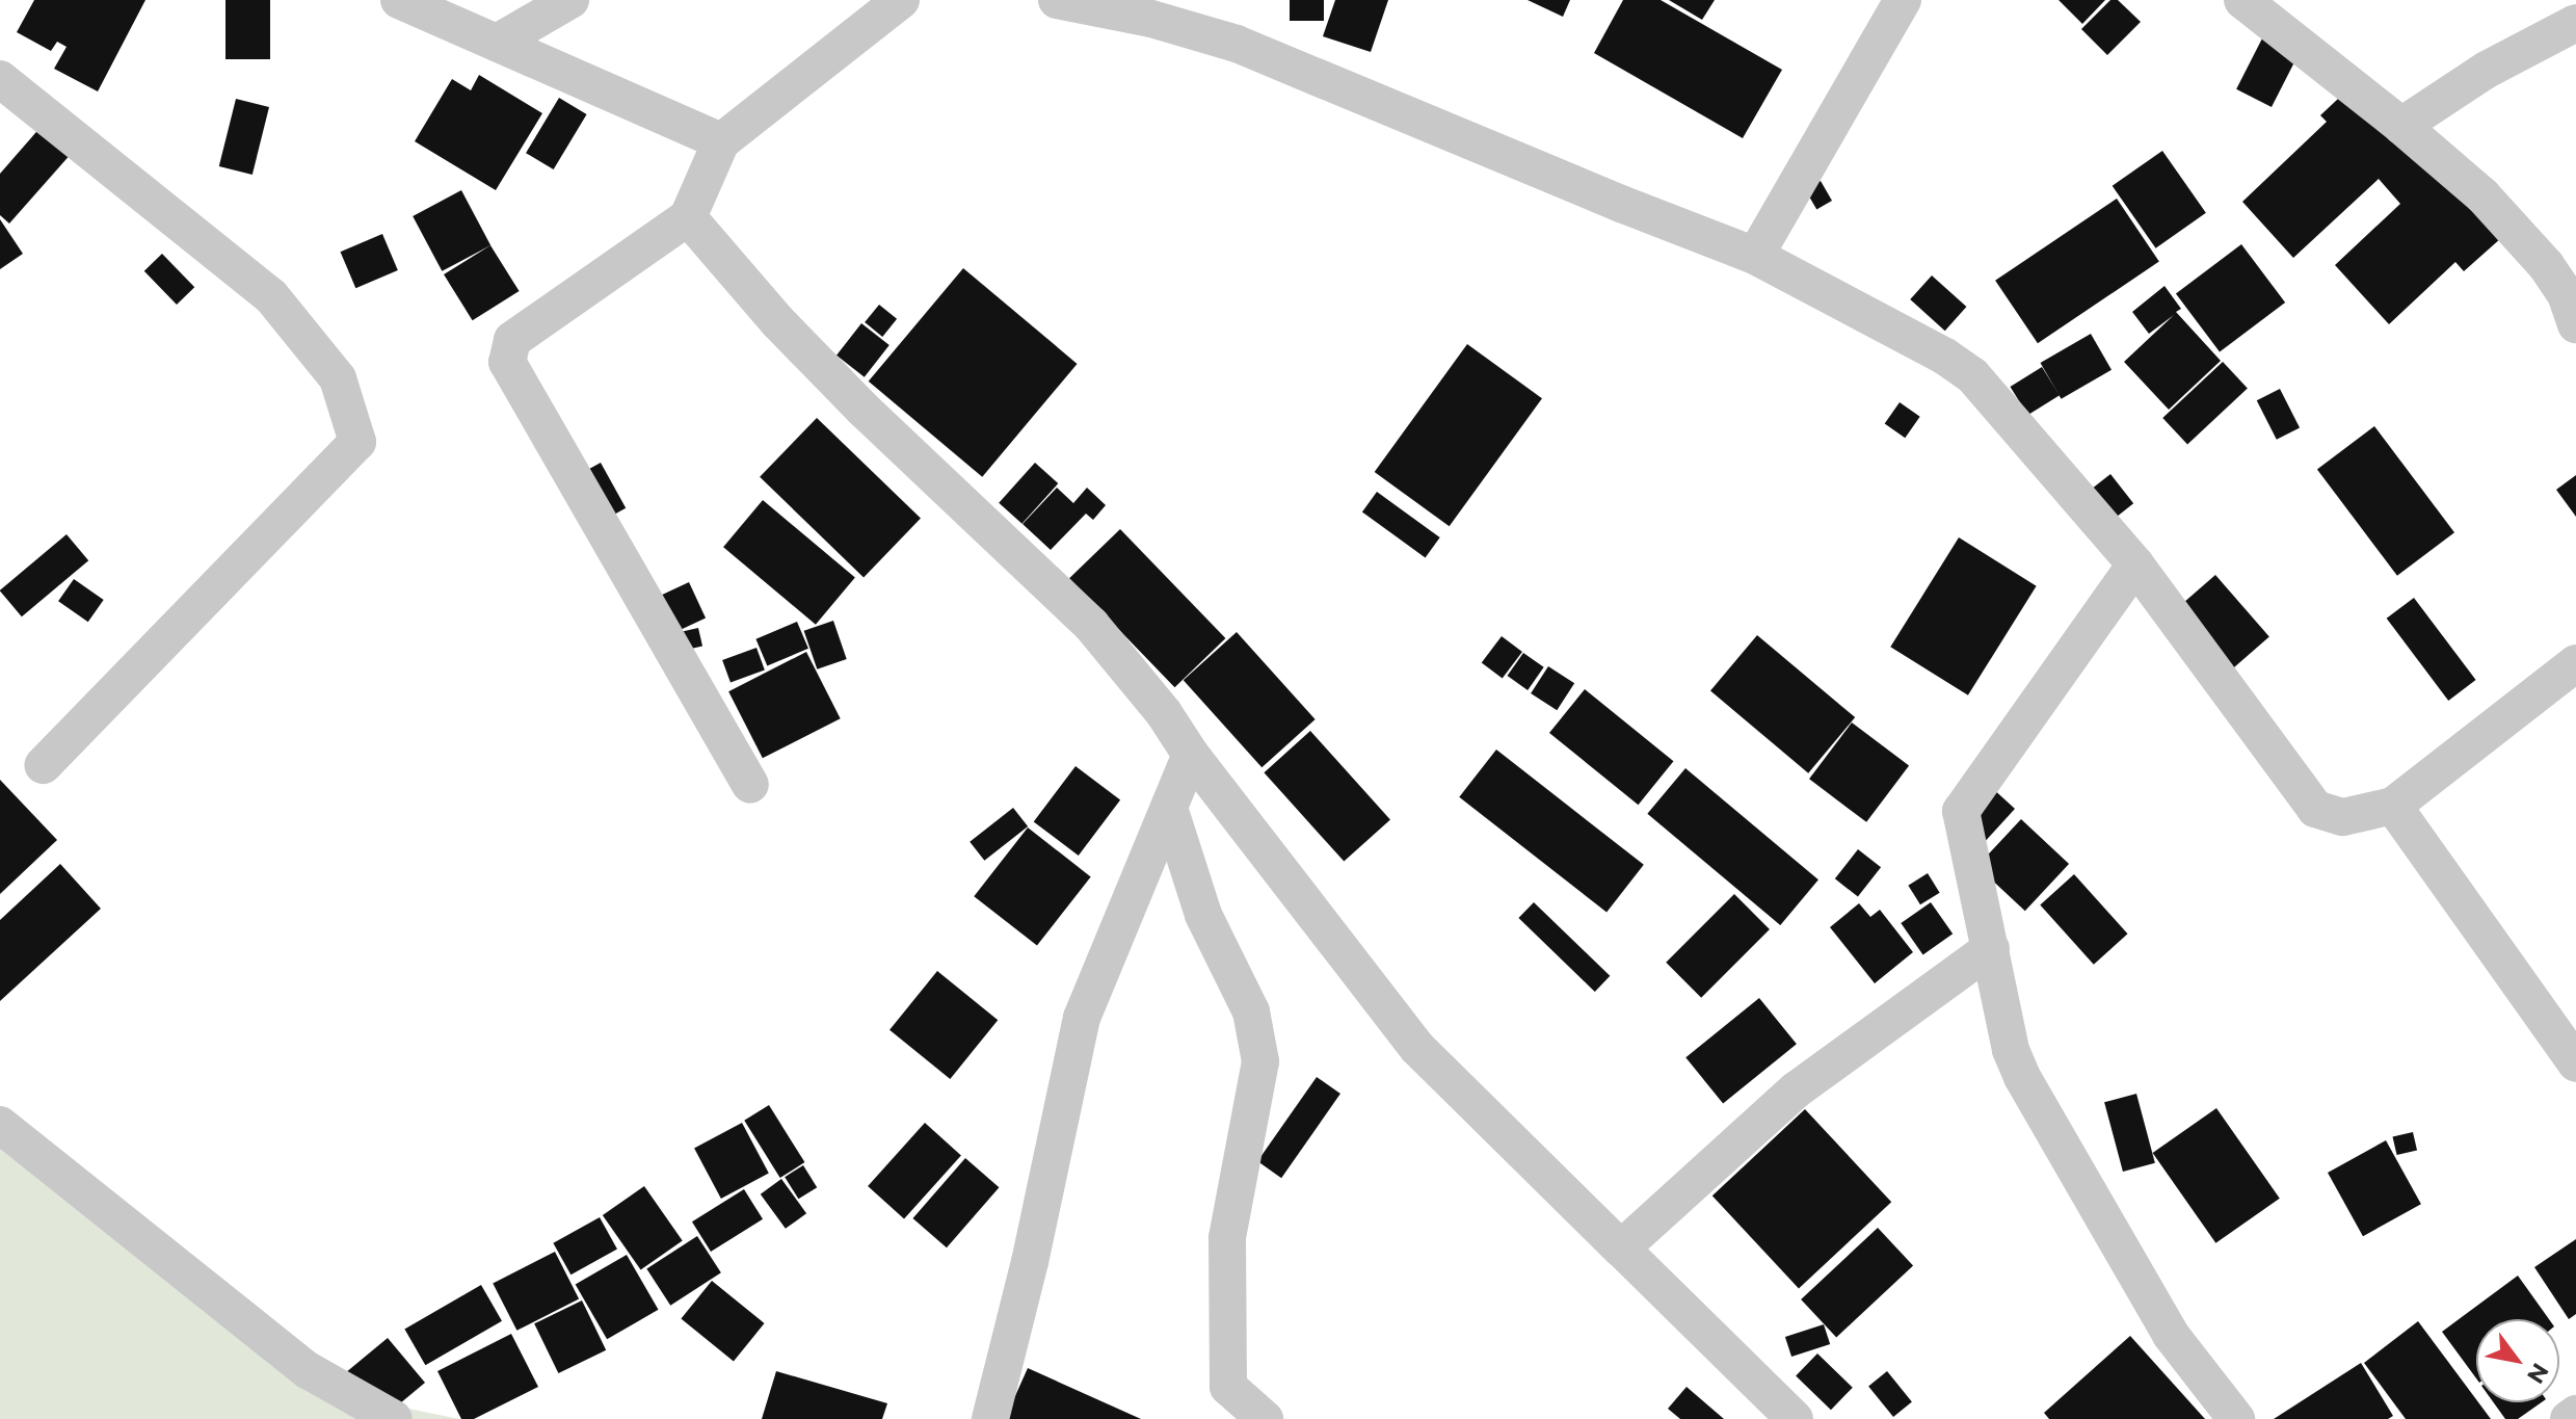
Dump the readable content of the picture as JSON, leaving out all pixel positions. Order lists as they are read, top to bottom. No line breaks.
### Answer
{"north":"bottom right"}
